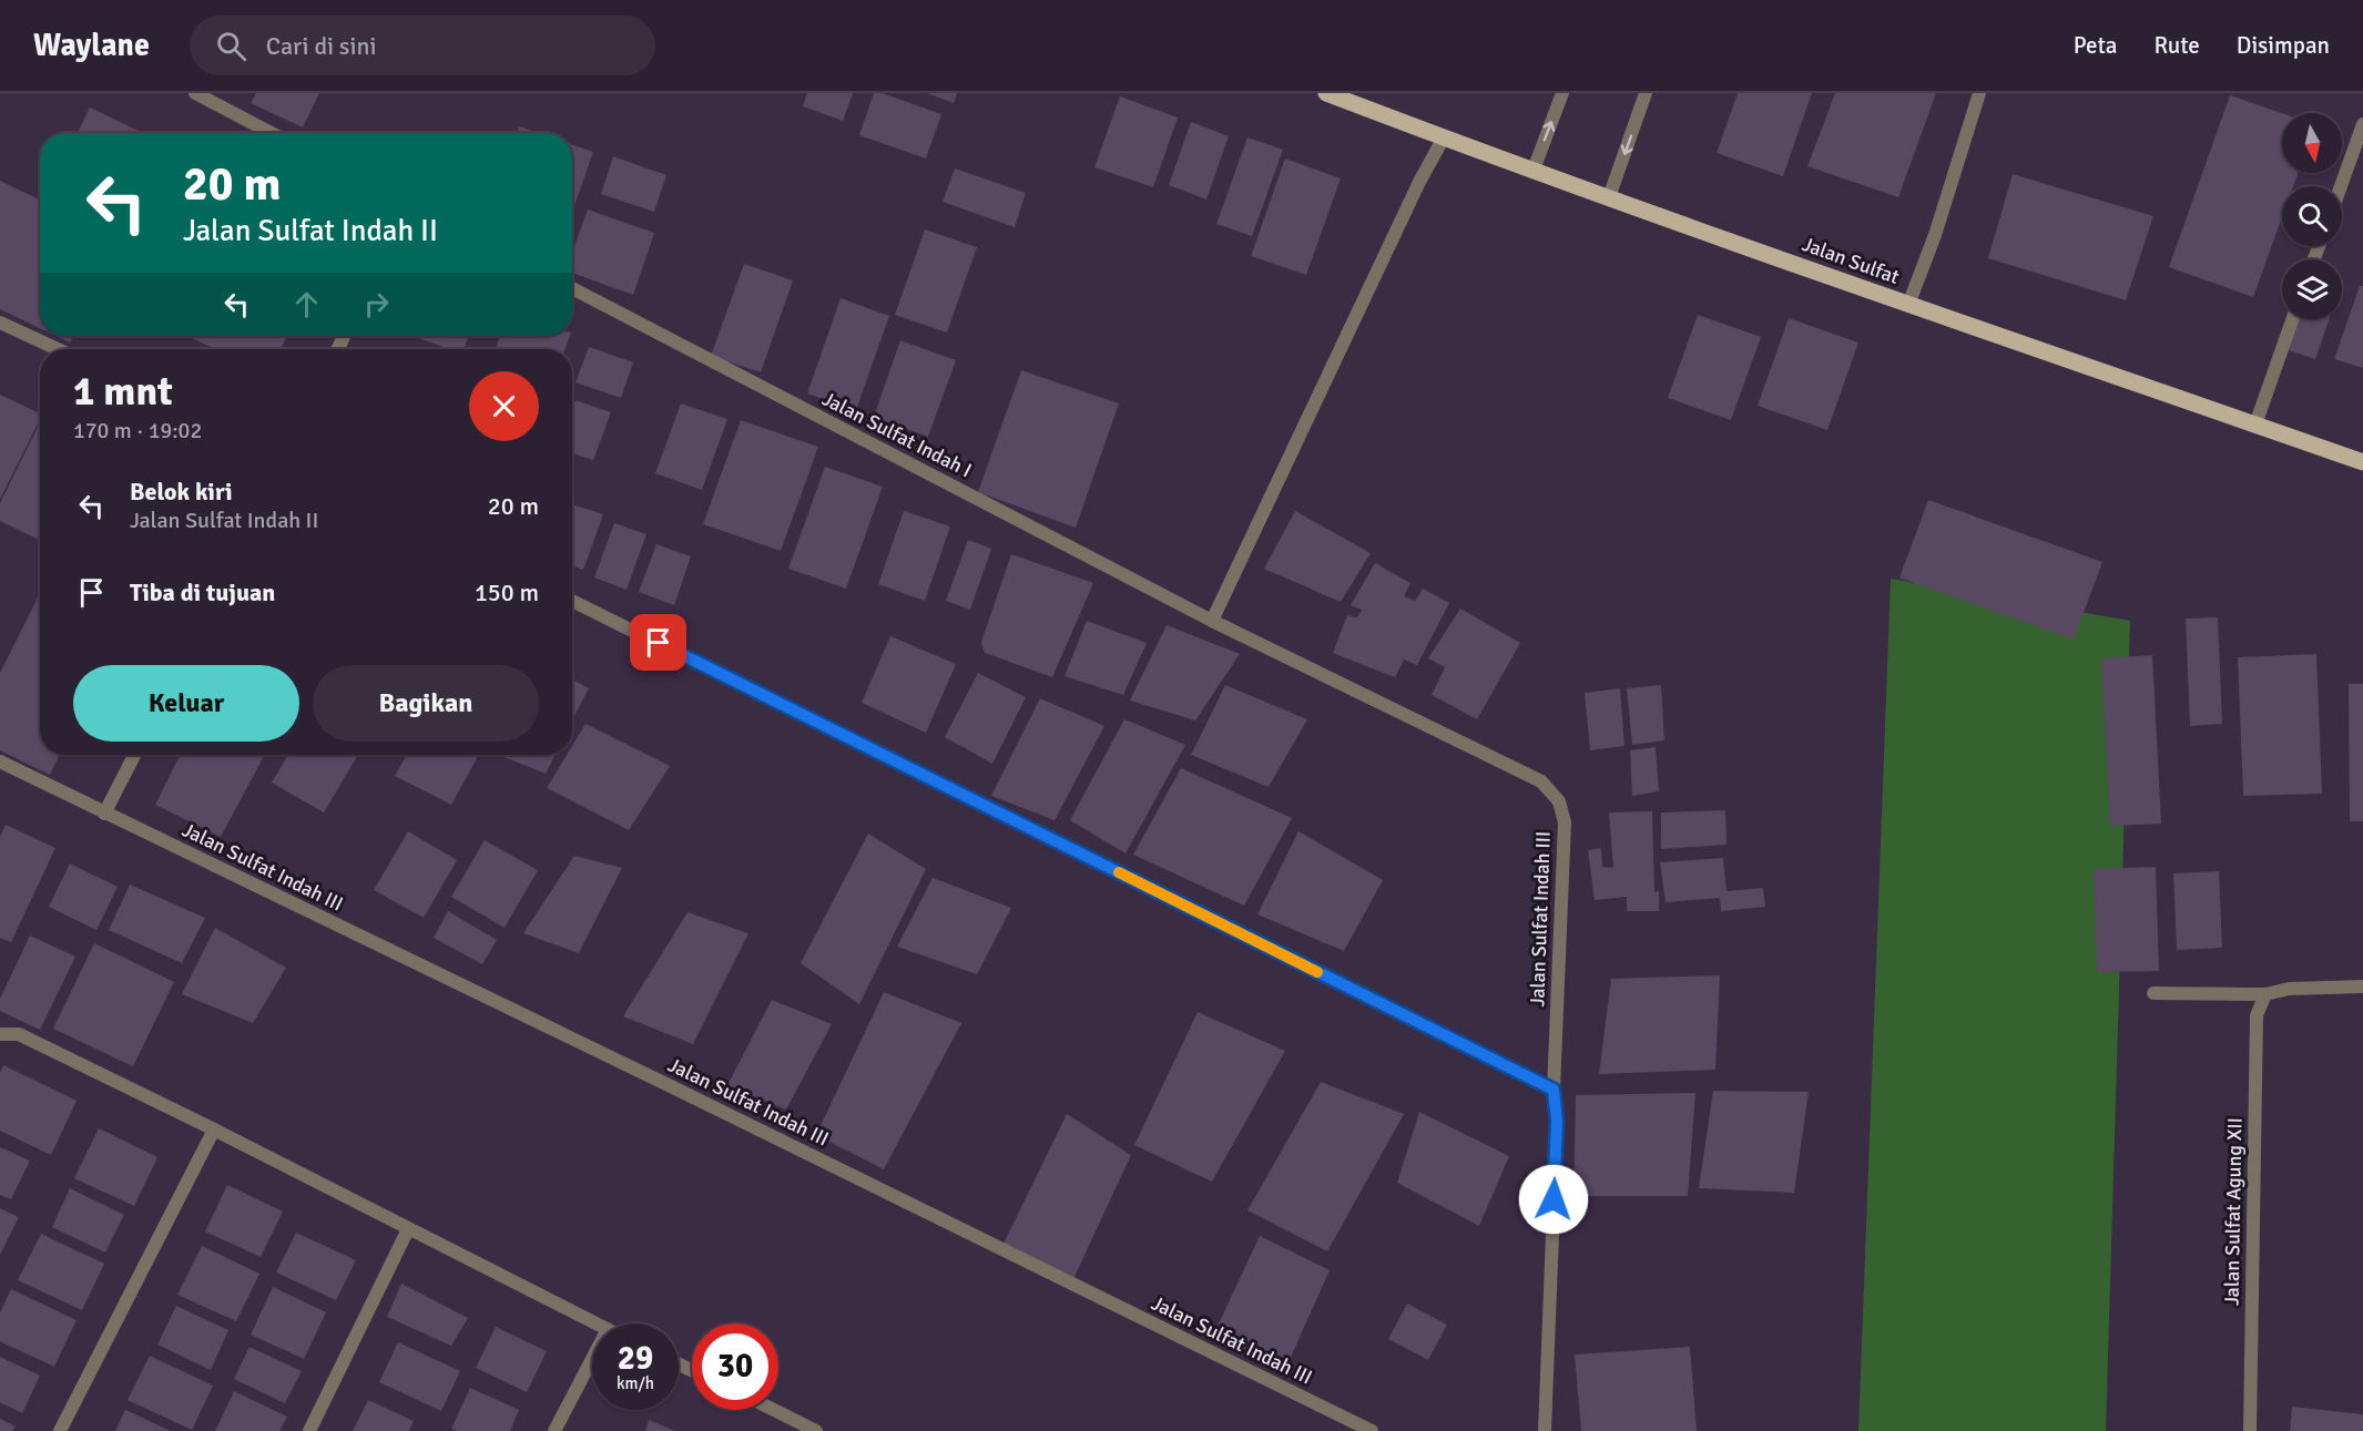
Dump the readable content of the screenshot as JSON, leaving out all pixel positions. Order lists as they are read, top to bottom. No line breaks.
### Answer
{"streets":{"main road":["Jalan Sulfat"],"street":["Jalan Sulfat Indah I","Jalan Sulfat Indah III","Jalan Sulfat Agung XII"]},"crossings":[["Jalan Sulfat Indah I","Jalan Sulfat Indah III"]],"north":"bottom","page":{"header":"Waylane","search":"Cari di sini","nav":["Peta","Rute","Disimpan"],"turn":["20 m","Jalan Sulfat Indah II"],"heading":["1 mnt","170 m · 19:02"],"list":[{"name":"Belok kiri","note":"Jalan Sulfat Indah II","value":"20 m"},{"name":"Tiba di tujuan","value":"150 m"}],"buttons":["Keluar","Bagikan"],"speed":"29 km/h","limit":"30"}}
